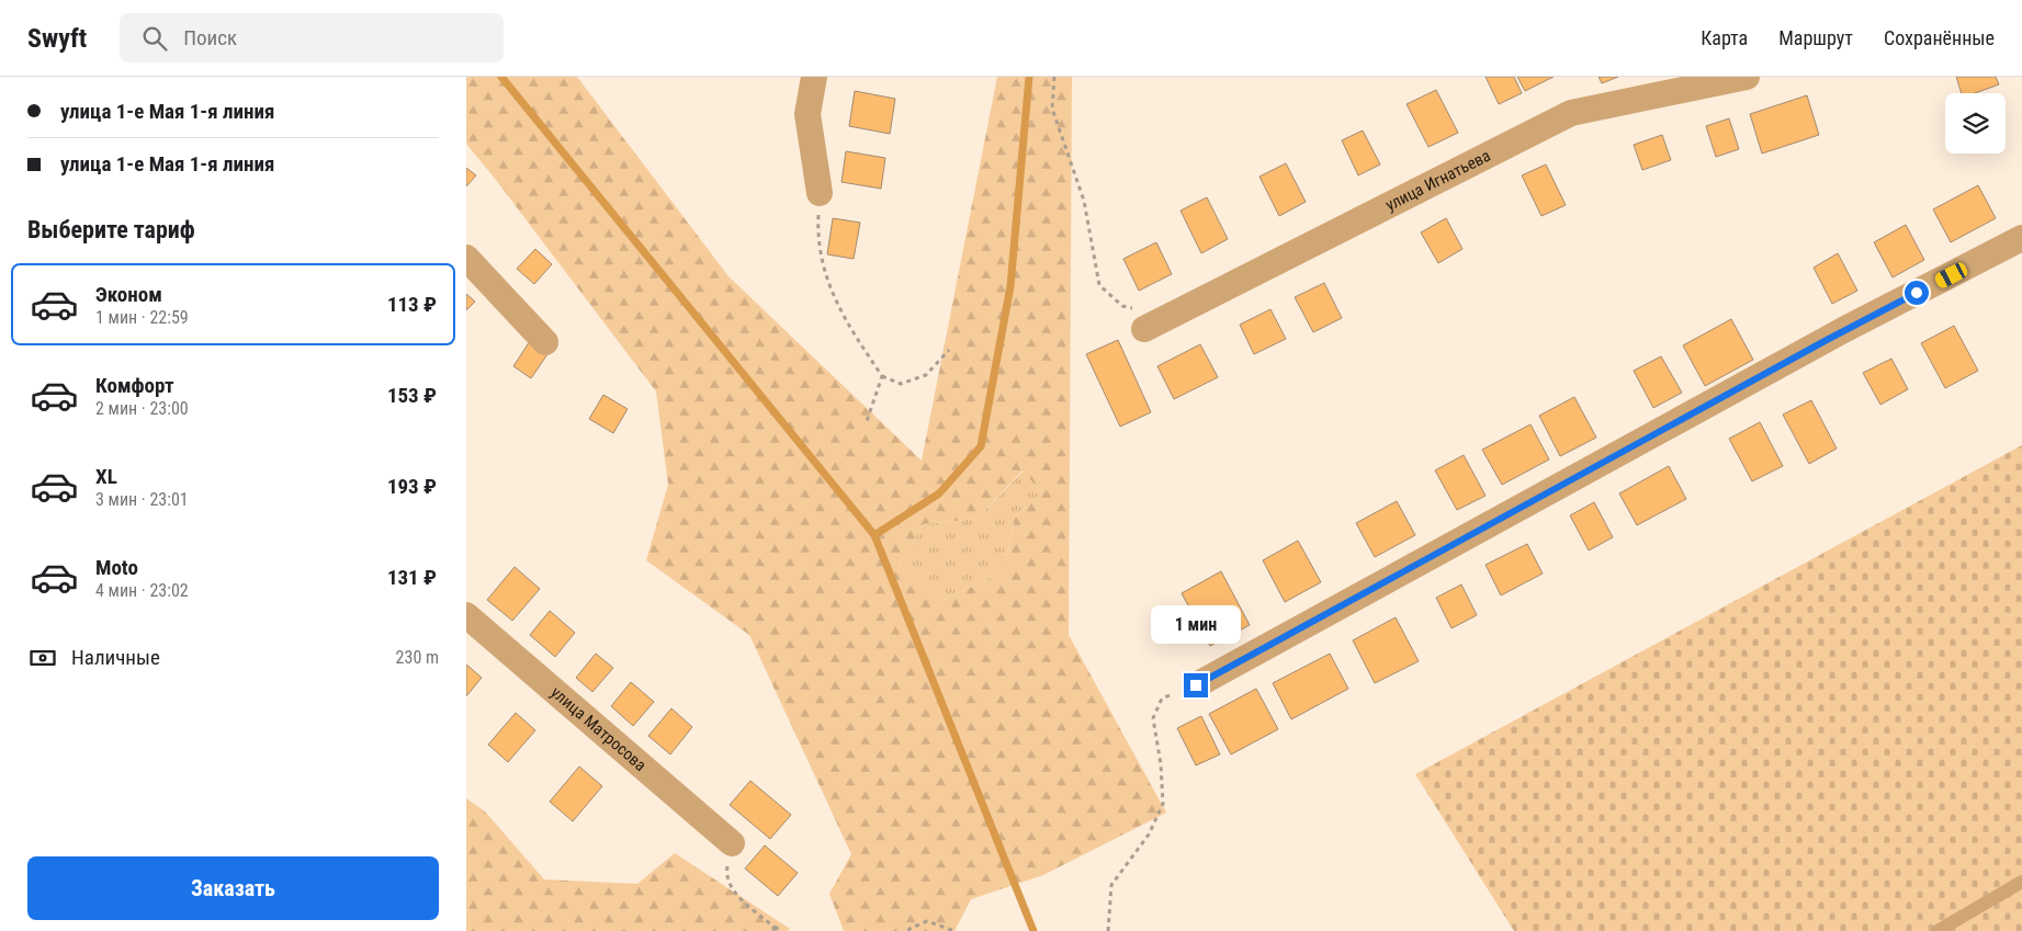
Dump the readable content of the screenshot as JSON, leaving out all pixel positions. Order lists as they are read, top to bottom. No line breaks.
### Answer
{"streets":{"street":["улица Игнатьева","улица Матросова"]},"page":{"header":"Swyft","search":"Поиск","nav":["Карта","Маршрут","Сохранённые"],"banner":["улица 1-е Мая 1-я линия","улица 1-е Мая 1-я линия"],"heading":"Выберите тариф","list":[{"name":"Эконом","note":"1 мин · 22:59","value":"113 ₽"},{"name":"Комфорт","note":"2 мин · 23:00","value":"153 ₽"},{"name":"XL","note":"3 мин · 23:01","value":"193 ₽"},{"name":"Moto","note":"4 мин · 23:02","value":"131 ₽"}],"bubble":"1 мин","pay":["Наличные","230 m"],"buttons":"Заказать"}}
